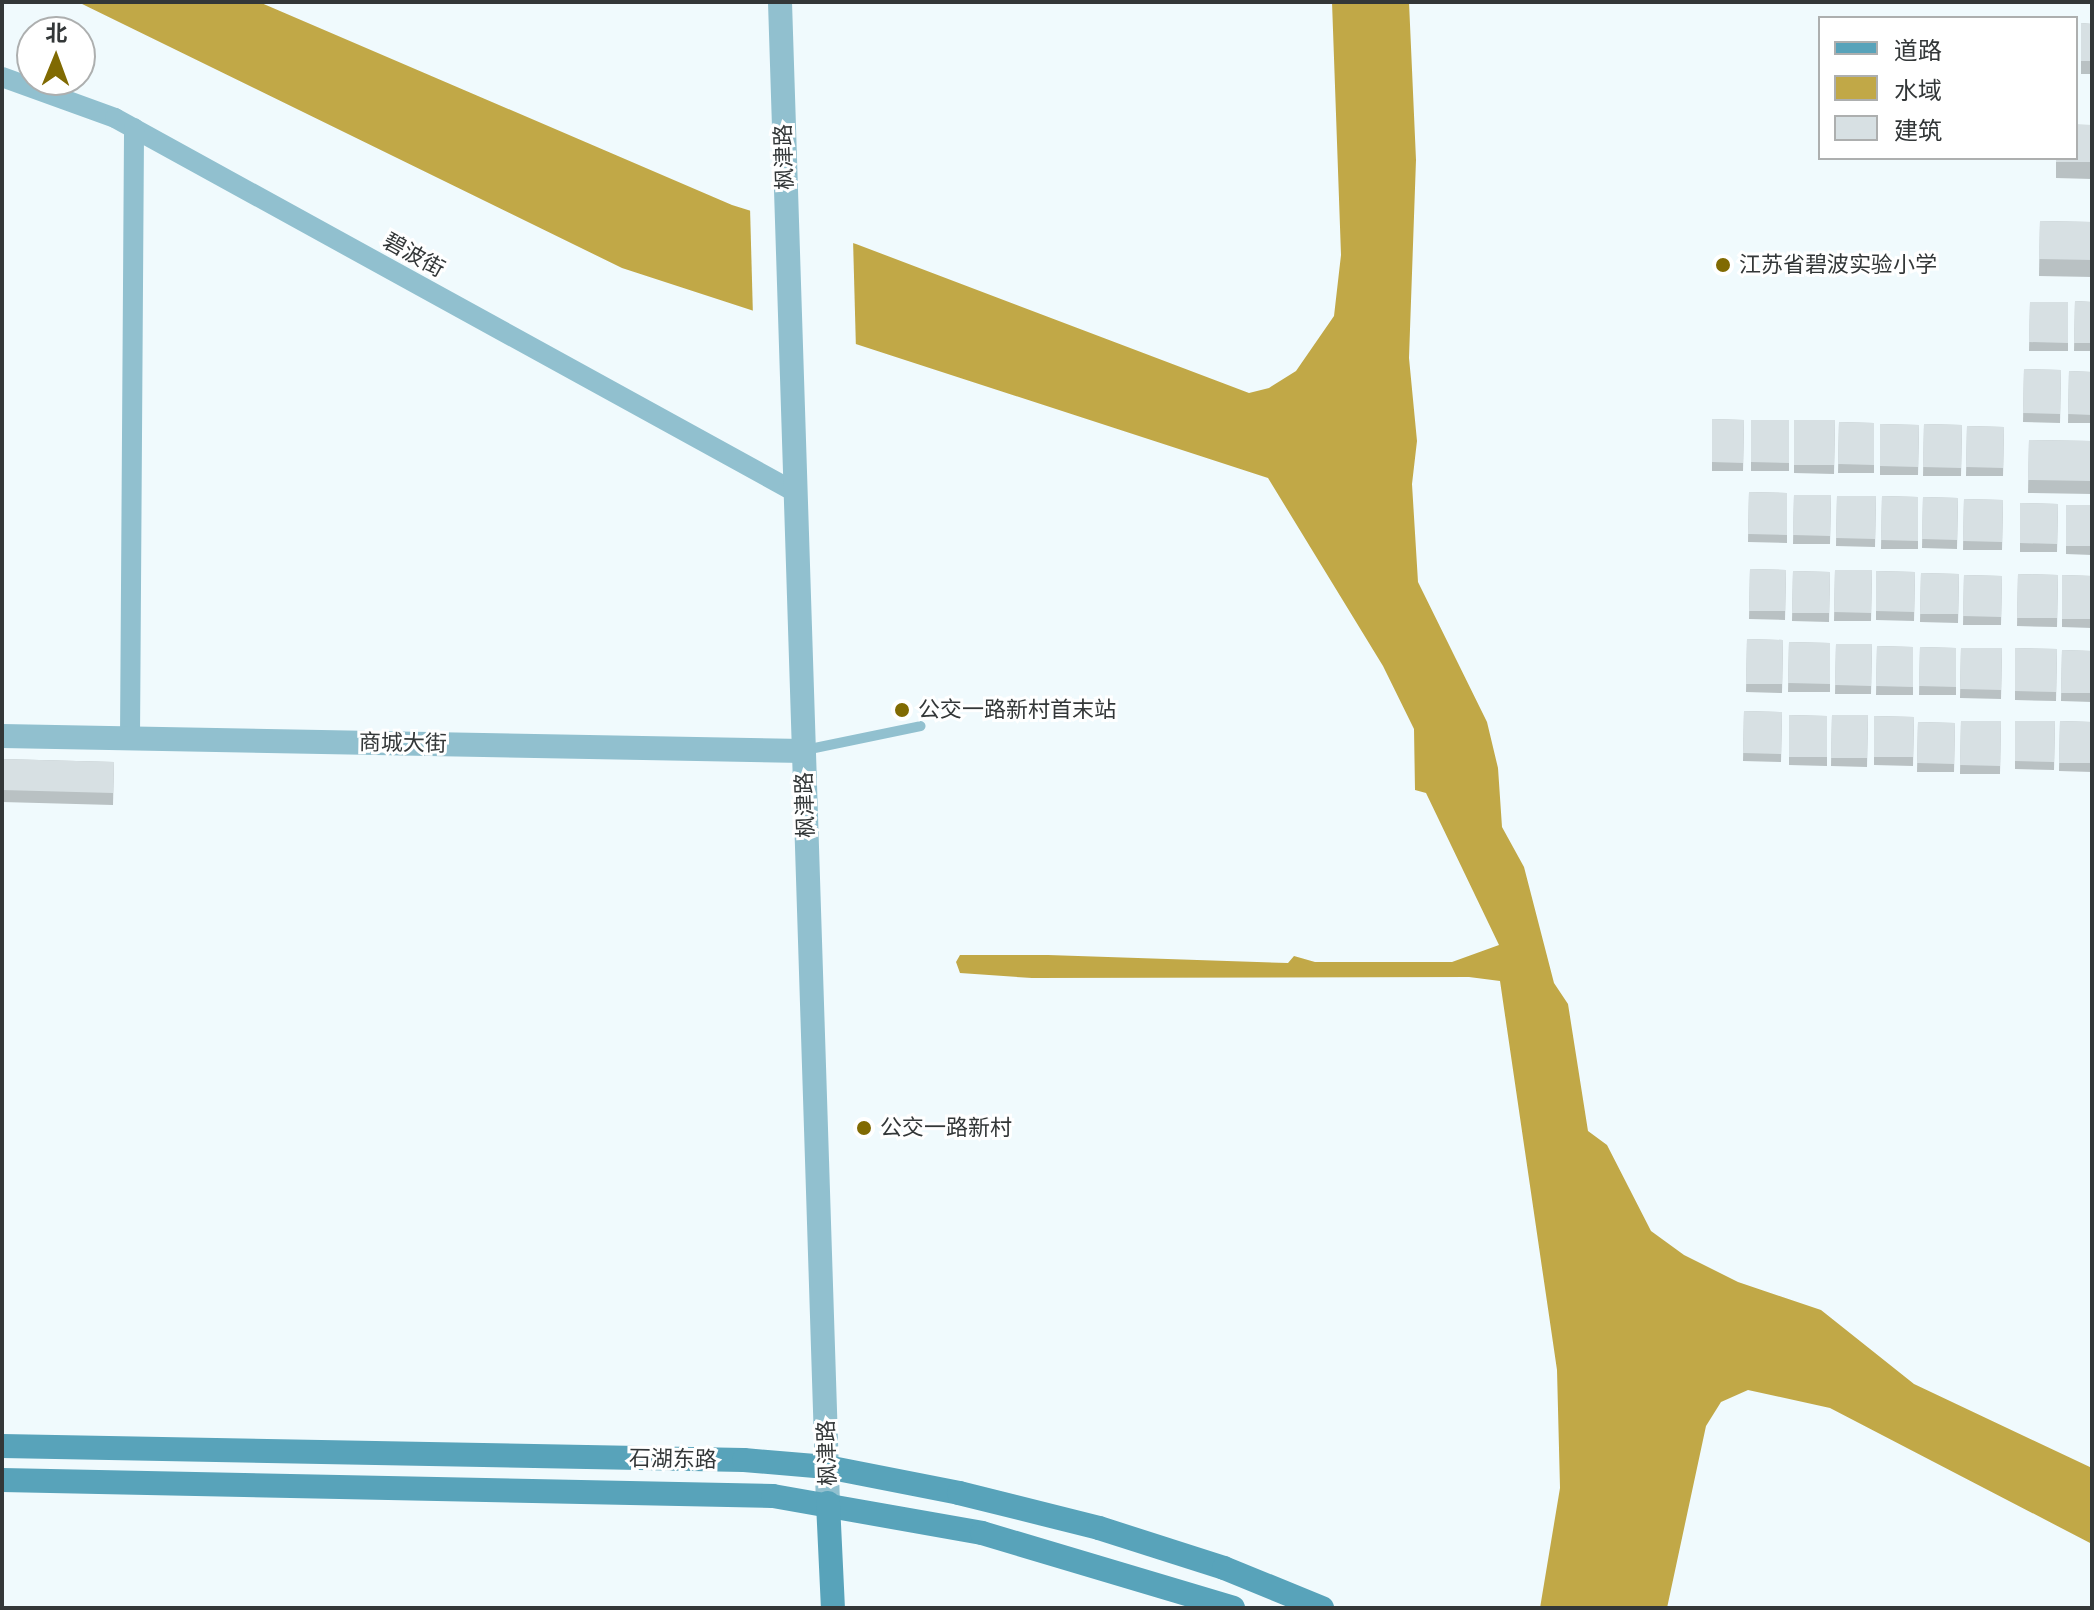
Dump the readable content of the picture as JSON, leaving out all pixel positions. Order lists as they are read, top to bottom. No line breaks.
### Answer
{"streets":{"main road":["枫津路","石湖东路"],"street":["碧波街","商城大街"]},"crossings":[["枫津路","碧波街"],["枫津路","商城大街"],["枫津路","石湖东路"]],"places":["江苏省碧波实验小学","公交一路新村首末站","公交一路新村"],"legend":["道路","水域","建筑"],"north":"top"}
